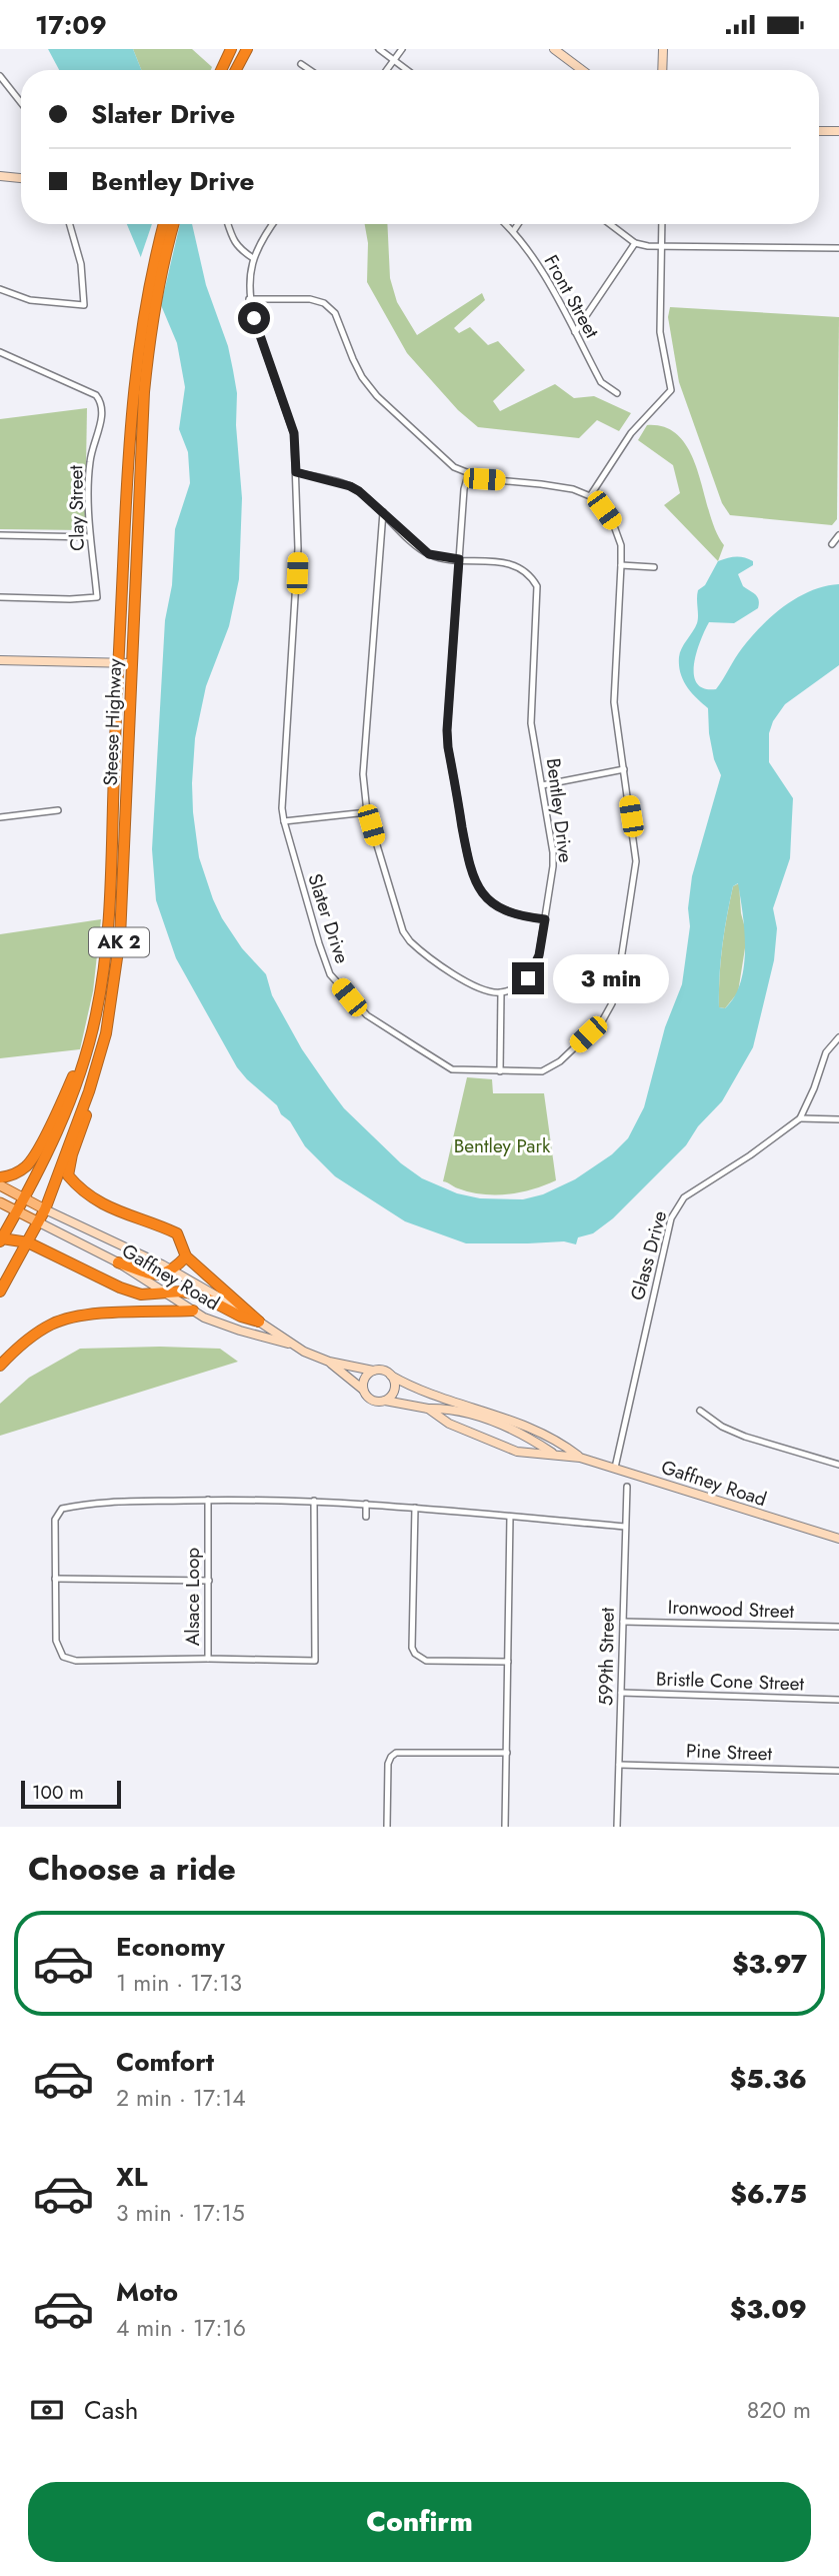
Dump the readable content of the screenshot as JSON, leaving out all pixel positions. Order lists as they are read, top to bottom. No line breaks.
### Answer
{"streets":{"highway":["Steese Highway","AK 2"],"main road":["Gaffney Road"],"street":["Front Street","Clay Street","Bentley Drive","Slater Drive","Glass Drive","Alsace Loop","Ironwood Street","599th Street","Bristle Cone Street","Pine Street"]},"crossings":[["Steese Highway","AK 2"],["Steese Highway","Gaffney Road"],["Bentley Drive","Slater Drive"],["AK 2","Gaffney Road"],["Glass Drive","Gaffney Road"],["Ironwood Street","599th Street"],["599th Street","Bristle Cone Street"],["599th Street","Pine Street"]],"parks":["Bentley Park"],"scale_bar":"100 m","page":{"status":"17:09","banner":["Slater Drive","Bentley Drive"],"bubble":"3 min","scale":"100 m","heading":"Choose a ride","list":[{"name":"Economy","note":"1 min · 17:13","value":"$3.97"},{"name":"Comfort","note":"2 min · 17:14","value":"$5.36"},{"name":"XL","note":"3 min · 17:15","value":"$6.75"},{"name":"Moto","note":"4 min · 17:16","value":"$3.09"}],"pay":["Cash","820 m"],"buttons":"Confirm"}}
